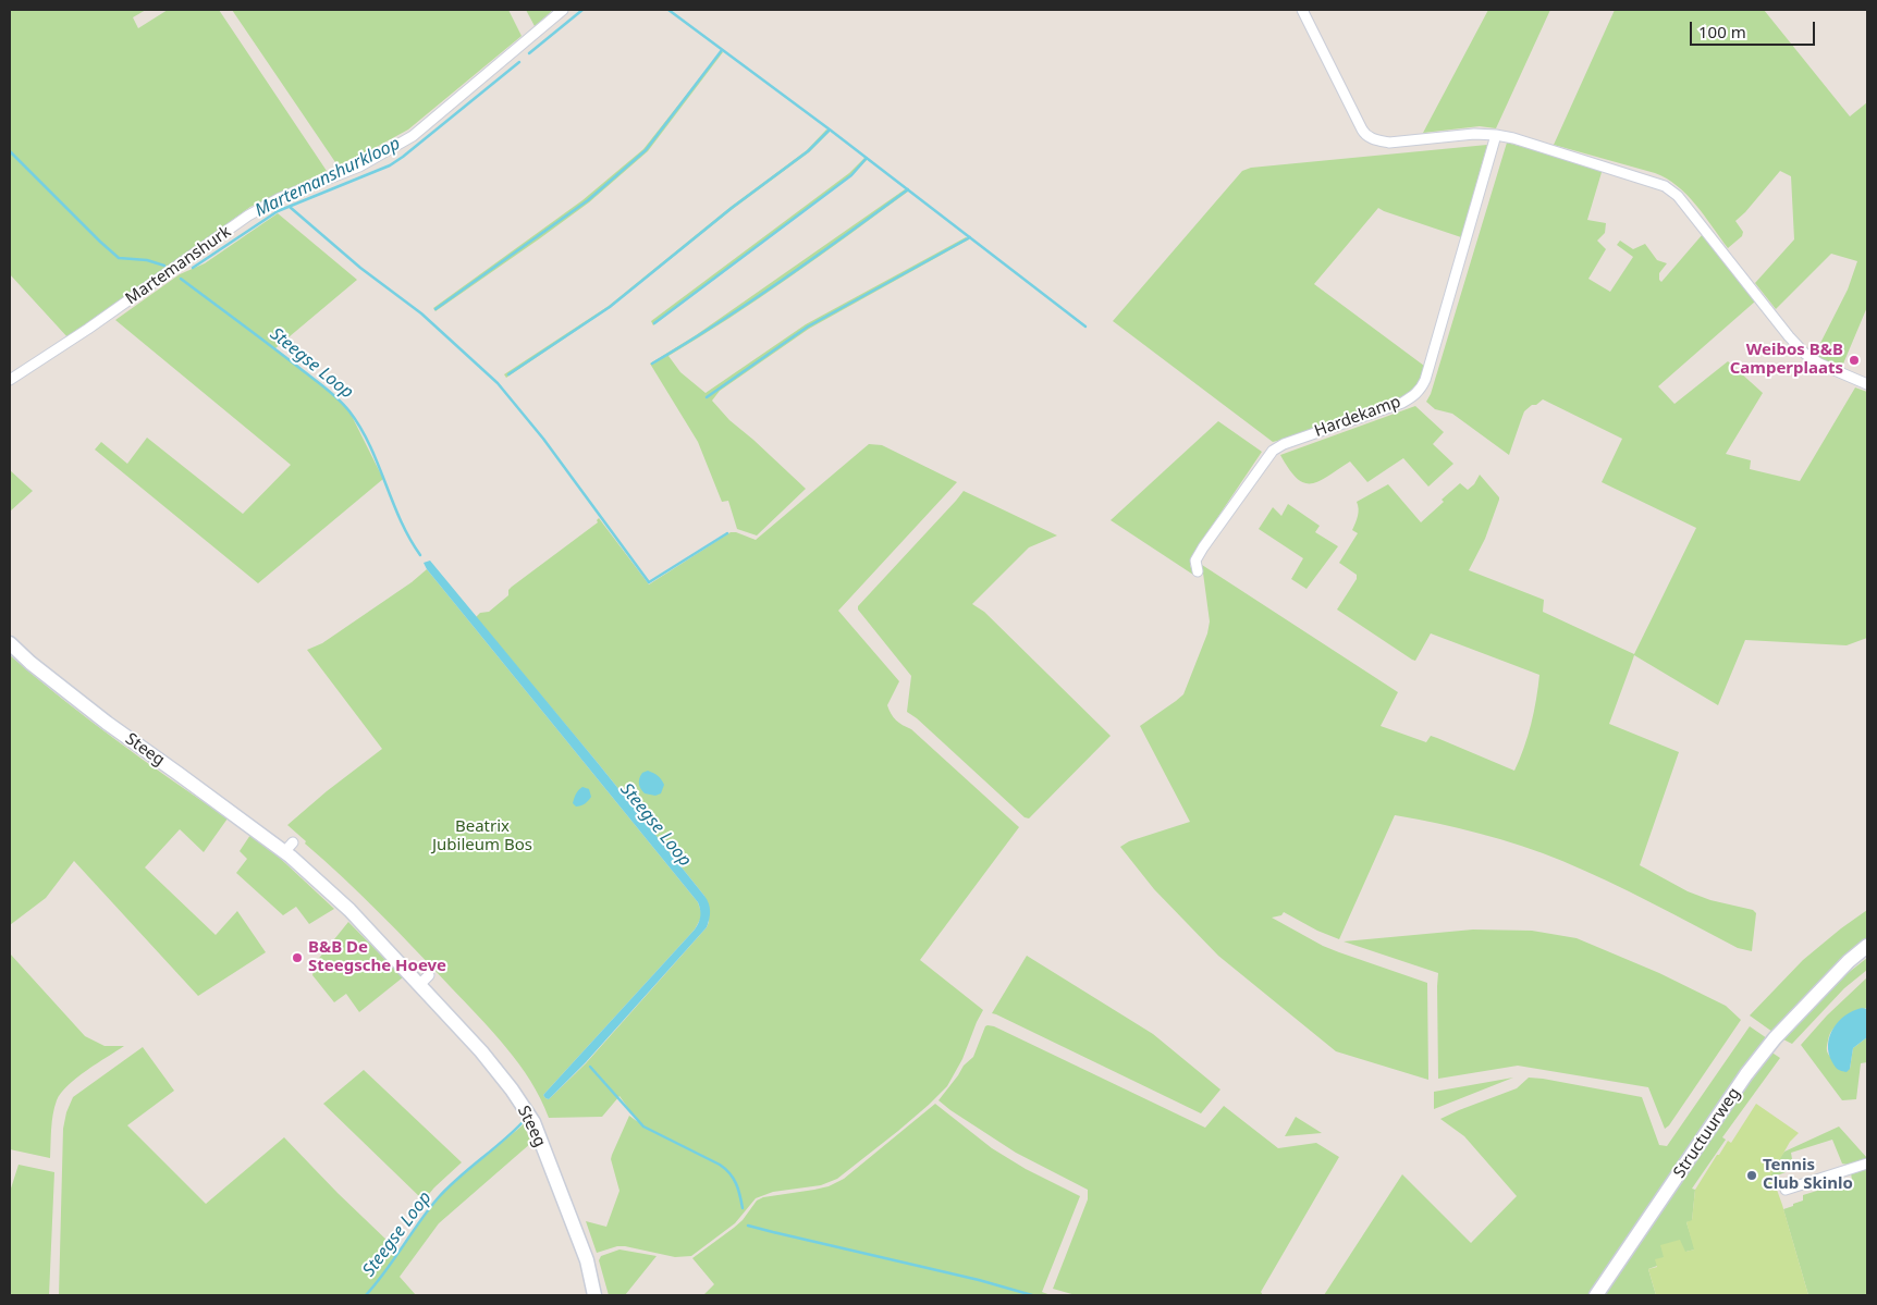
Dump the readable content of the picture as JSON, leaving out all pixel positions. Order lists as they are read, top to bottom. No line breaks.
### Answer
{"streets":{"street":["Martemanshurk","Hardekamp","Steeg","Structuurweg"]},"water":["Martemanshurkloop","Steegse Loop"],"parks":["Beatrix Jubileum Bos"],"places":["Weibos B&B Camperplaats","B&B De Steegsche Hoeve","Tennis Club Skinlo"],"scale_bar":"100 m"}
